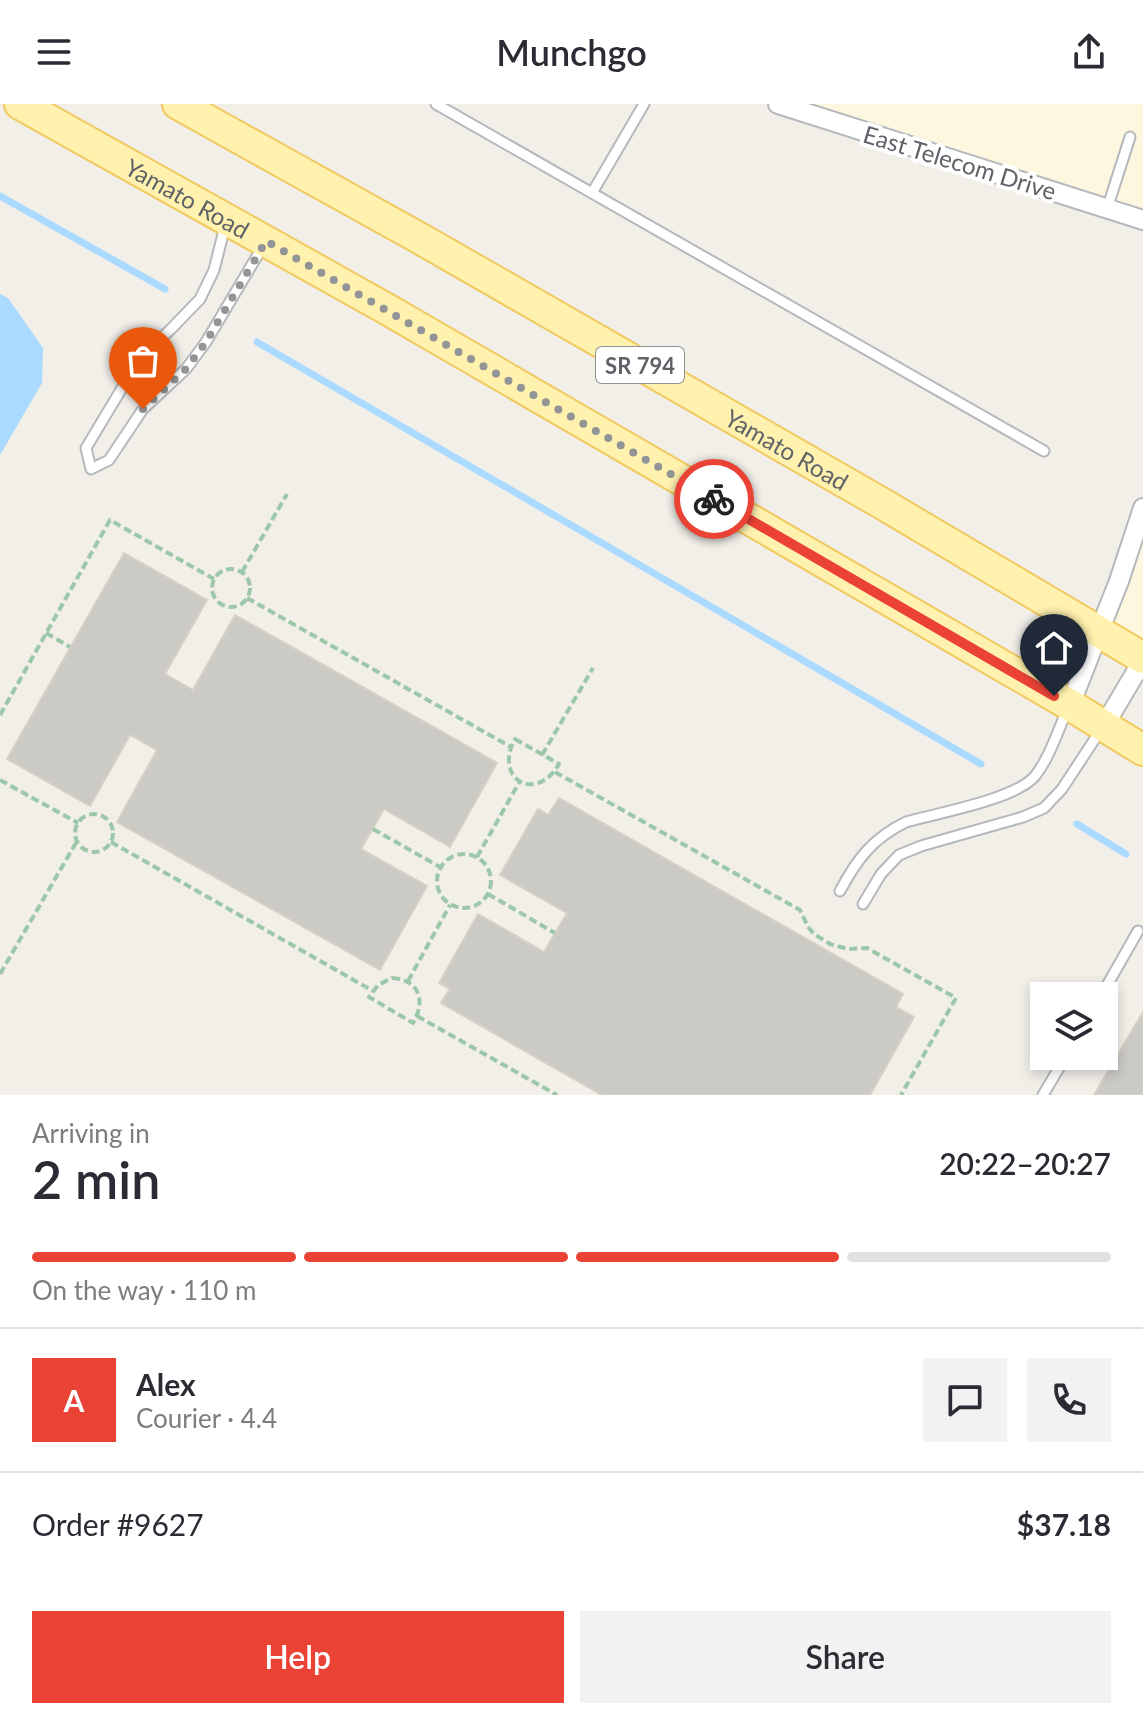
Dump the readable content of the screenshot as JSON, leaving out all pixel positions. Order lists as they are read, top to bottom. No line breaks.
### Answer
{"streets":{"main road":["Yamato Road","SR 794"],"street":["East Telecom Drive"]},"page":{"header":"Munchgo","heading":["2 min","Arriving in","20:22–20:27"],"panel":["Alex","Courier · 4.4","Order #9627","$37.18"],"bar":"On the way · 110 m","round":"A","buttons":["Help","Share"]}}
